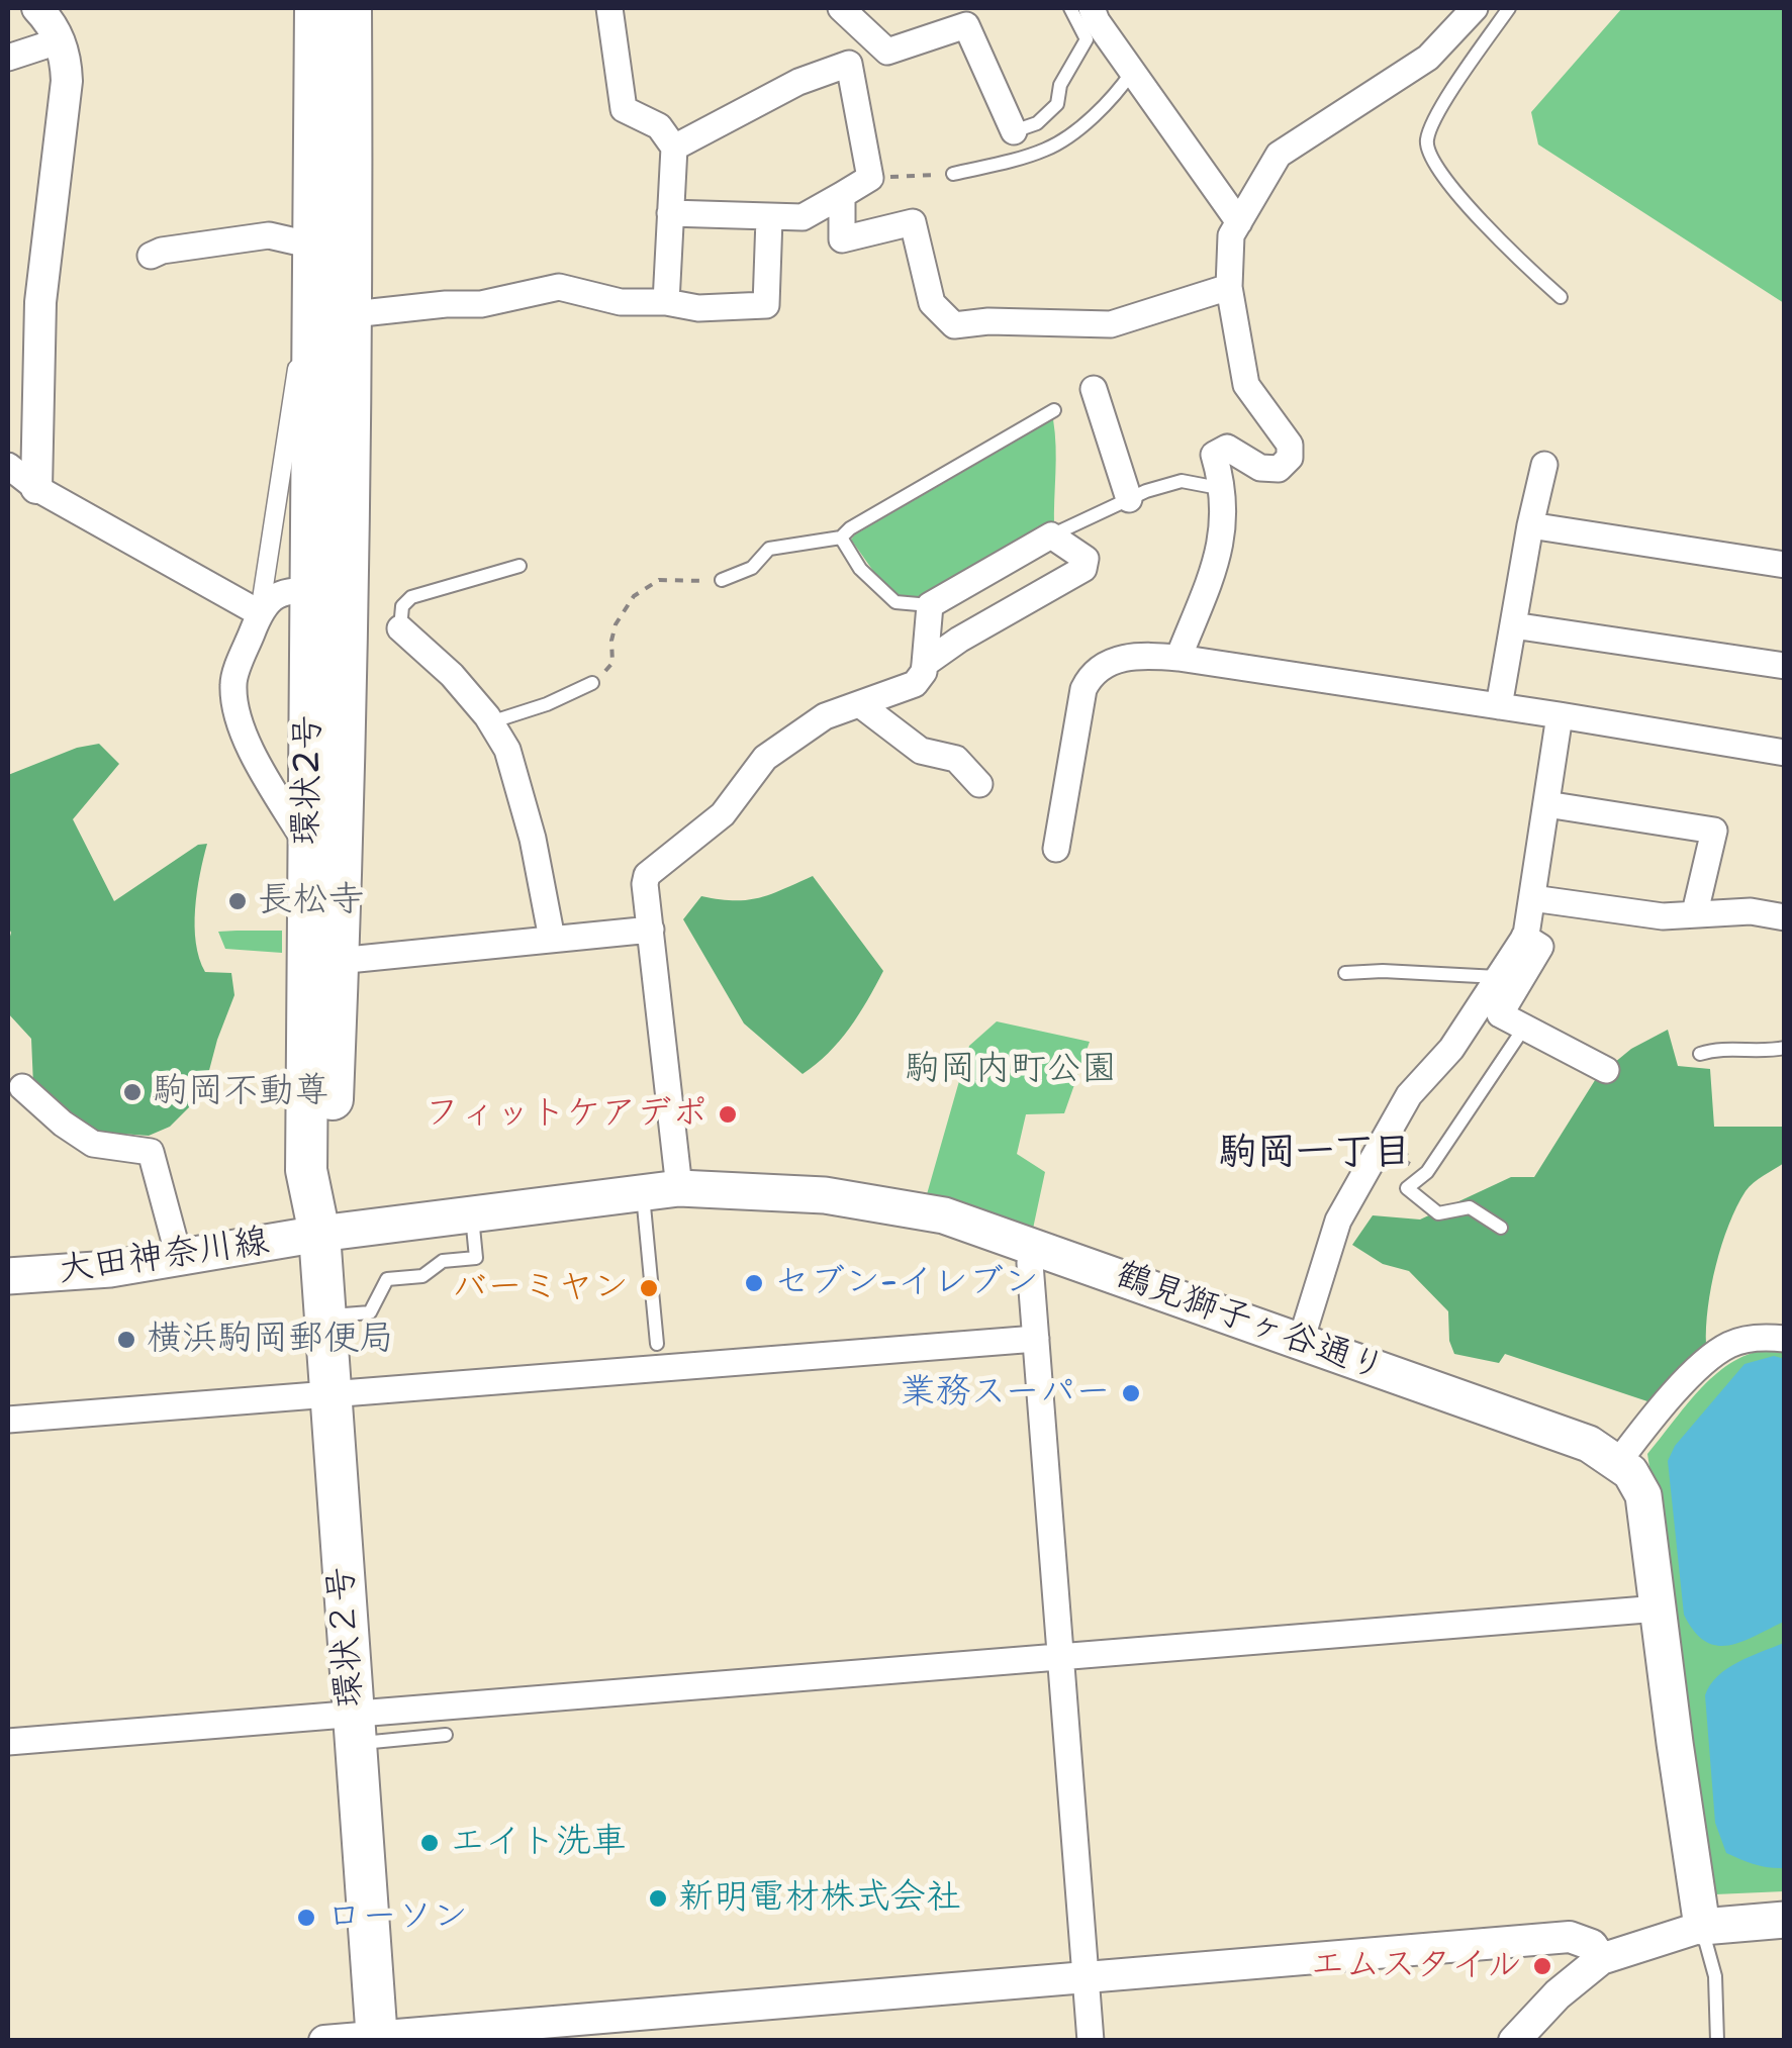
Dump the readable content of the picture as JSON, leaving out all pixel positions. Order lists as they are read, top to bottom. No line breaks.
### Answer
{"streets":{"main road":["環状2号","大田神奈川線","鶴見獅子ヶ谷通り","環状２号"]},"crossings":[["環状2号","大田神奈川線"],["環状2号","鶴見獅子ヶ谷通り"],["環状2号","環状２号"],["大田神奈川線","鶴見獅子ヶ谷通り"],["大田神奈川線","環状２号"],["鶴見獅子ヶ谷通り","環状２号"]],"districts":["駒岡一丁目"],"parks":["駒岡内町公園"],"places":["長松寺","駒岡不動尊","フィットケアデポ","セブン-イレブン","バーミヤン","横浜駒岡郵便局","業務スーパー","エイト洗車","新明電材株式会社","ローソン","エムスタイル"]}
